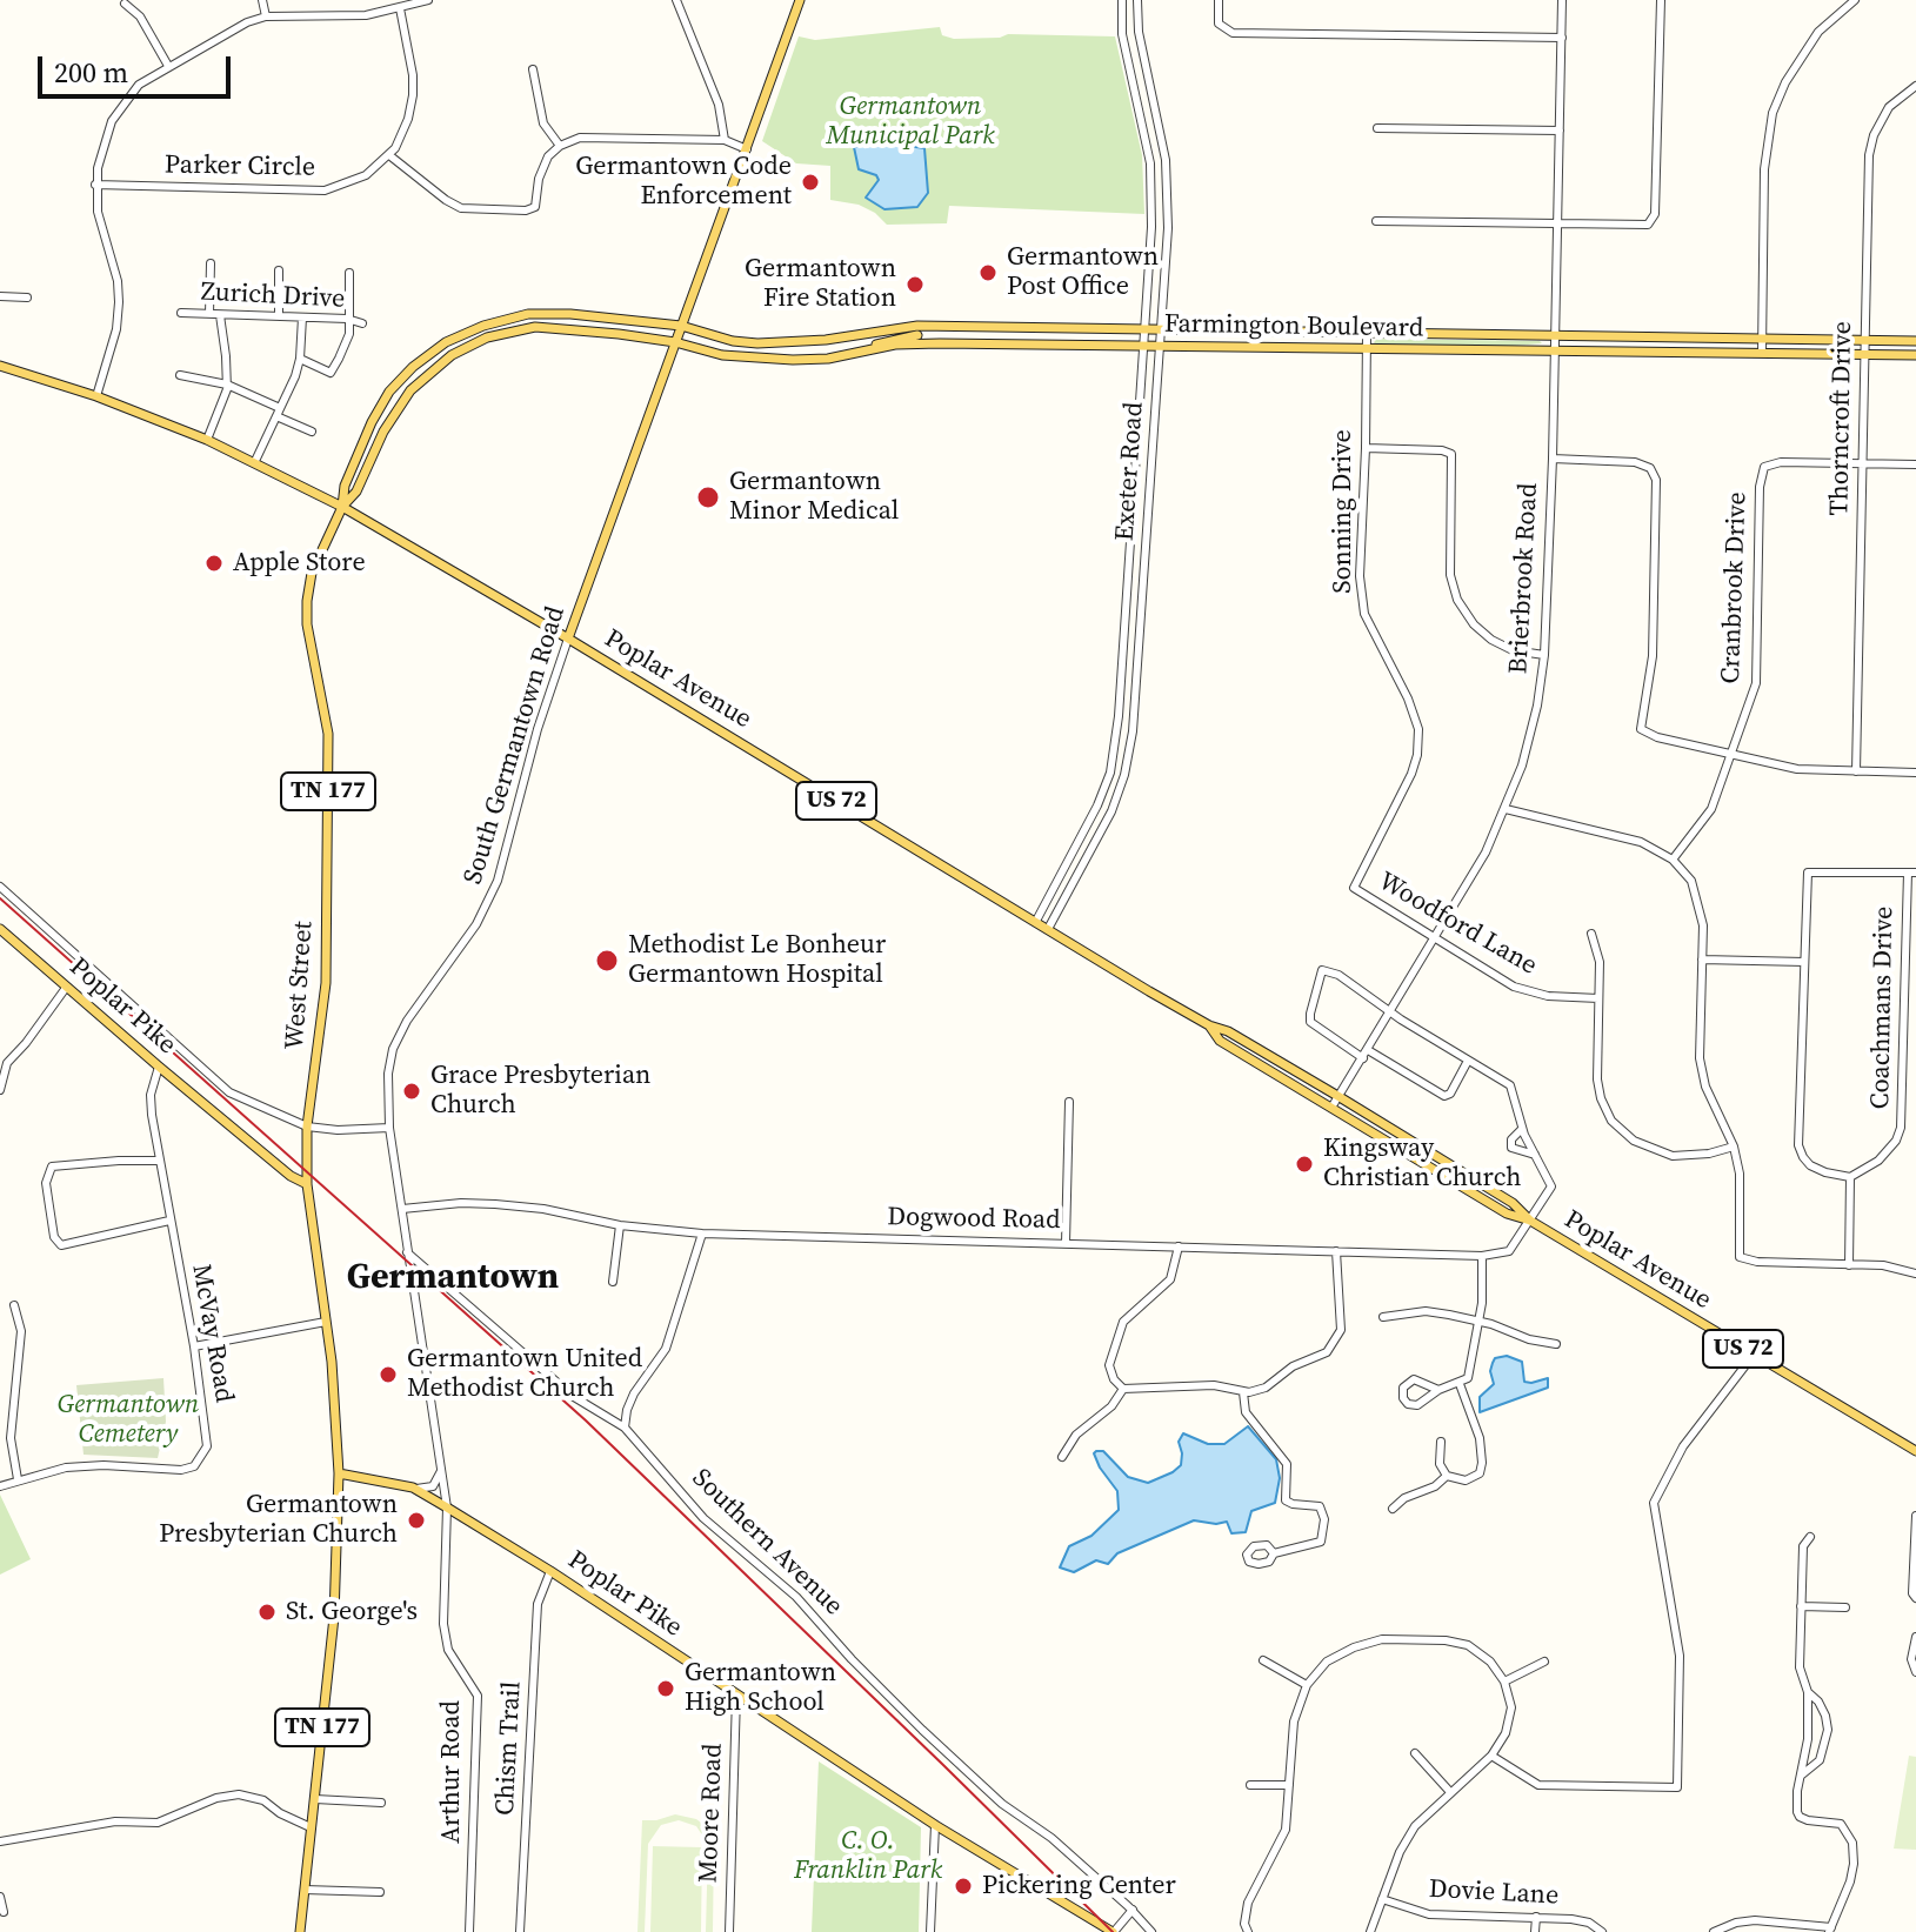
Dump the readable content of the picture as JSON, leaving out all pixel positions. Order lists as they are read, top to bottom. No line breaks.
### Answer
{"streets":{"main road":["Farmington Boulevard","Poplar Avenue","South Germantown Road","TN 177","US 72","West Street","Poplar Pike"],"street":["Parker Circle","Zurich Drive","Thorncroft Drive","Exeter Road","Sonning Drive","Brierbrook Road","Cranbrook Drive","Woodford Lane","Coachmans Drive","Dogwood Road","McVay Road","Southern Avenue","Chism Trail","Arthur Road","Moore Road","Dovie Lane"]},"crossings":[["Farmington Boulevard","Thorncroft Drive"],["Farmington Boulevard","Exeter Road"],["Farmington Boulevard","Sonning Drive"],["Farmington Boulevard","Brierbrook Road"],["Farmington Boulevard","Poplar Avenue"],["Farmington Boulevard","South Germantown Road"],["Farmington Boulevard","West Street"],["Thorncroft Drive","Cranbrook Drive"],["Exeter Road","Poplar Avenue"],["Sonning Drive","Woodford Lane"],["Brierbrook Road","Poplar Avenue"],["Brierbrook Road","Woodford Lane"],["Poplar Avenue","South Germantown Road"],["Poplar Avenue","West Street"],["South Germantown Road","Poplar Pike"],["South Germantown Road","Dogwood Road"],["South Germantown Road","Southern Avenue"],["South Germantown Road","Arthur Road"],["TN 177","West Street"],["TN 177","Poplar Pike"],["West Street","Poplar Pike"],["Poplar Pike","McVay Road"],["Poplar Pike","Chism Trail"],["Poplar Pike","Arthur Road"],["Poplar Pike","Moore Road"]],"districts":["Germantown"],"parks":["Germantown Municipal Park","Germantown Cemetery","C. O. Franklin Park"],"places":["Germantown Code Enforcement","Germantown Post Office","Germantown Fire Station","Germantown Minor Medical","Apple Store","Methodist Le Bonheur Germantown Hospital","Grace Presbyterian Church","Kingsway Christian Church","Germantown United Methodist Church","Germantown Presbyterian Church","St. George's","Germantown High School","Pickering Center"],"scale_bar":"200 m"}
